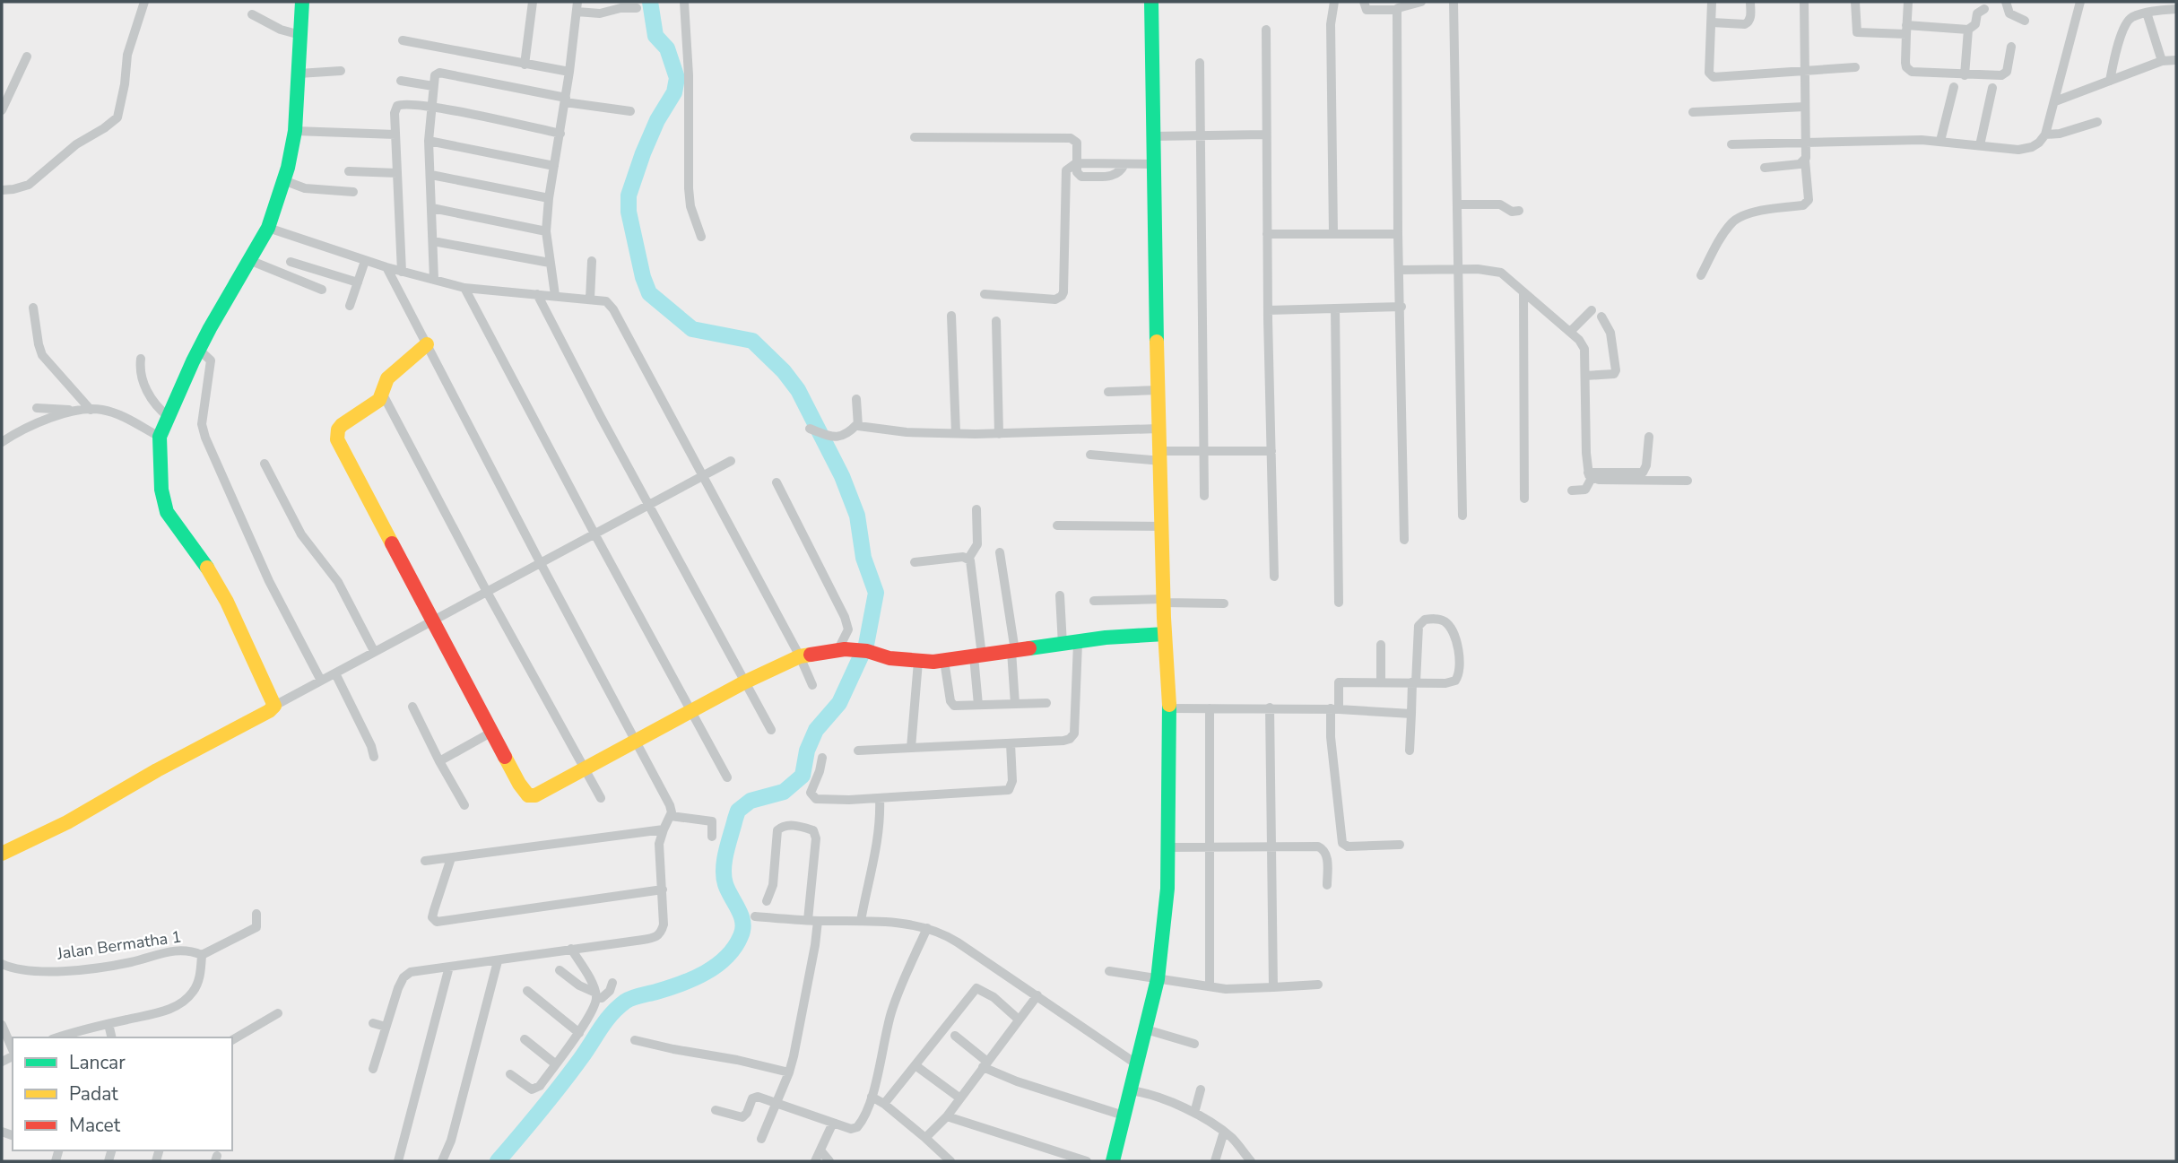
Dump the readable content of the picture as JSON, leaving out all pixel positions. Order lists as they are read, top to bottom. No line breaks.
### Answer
{"streets":{"street":["Jalan Bermatha 1"]},"legend":["Lancar","Padat","Macet"]}
